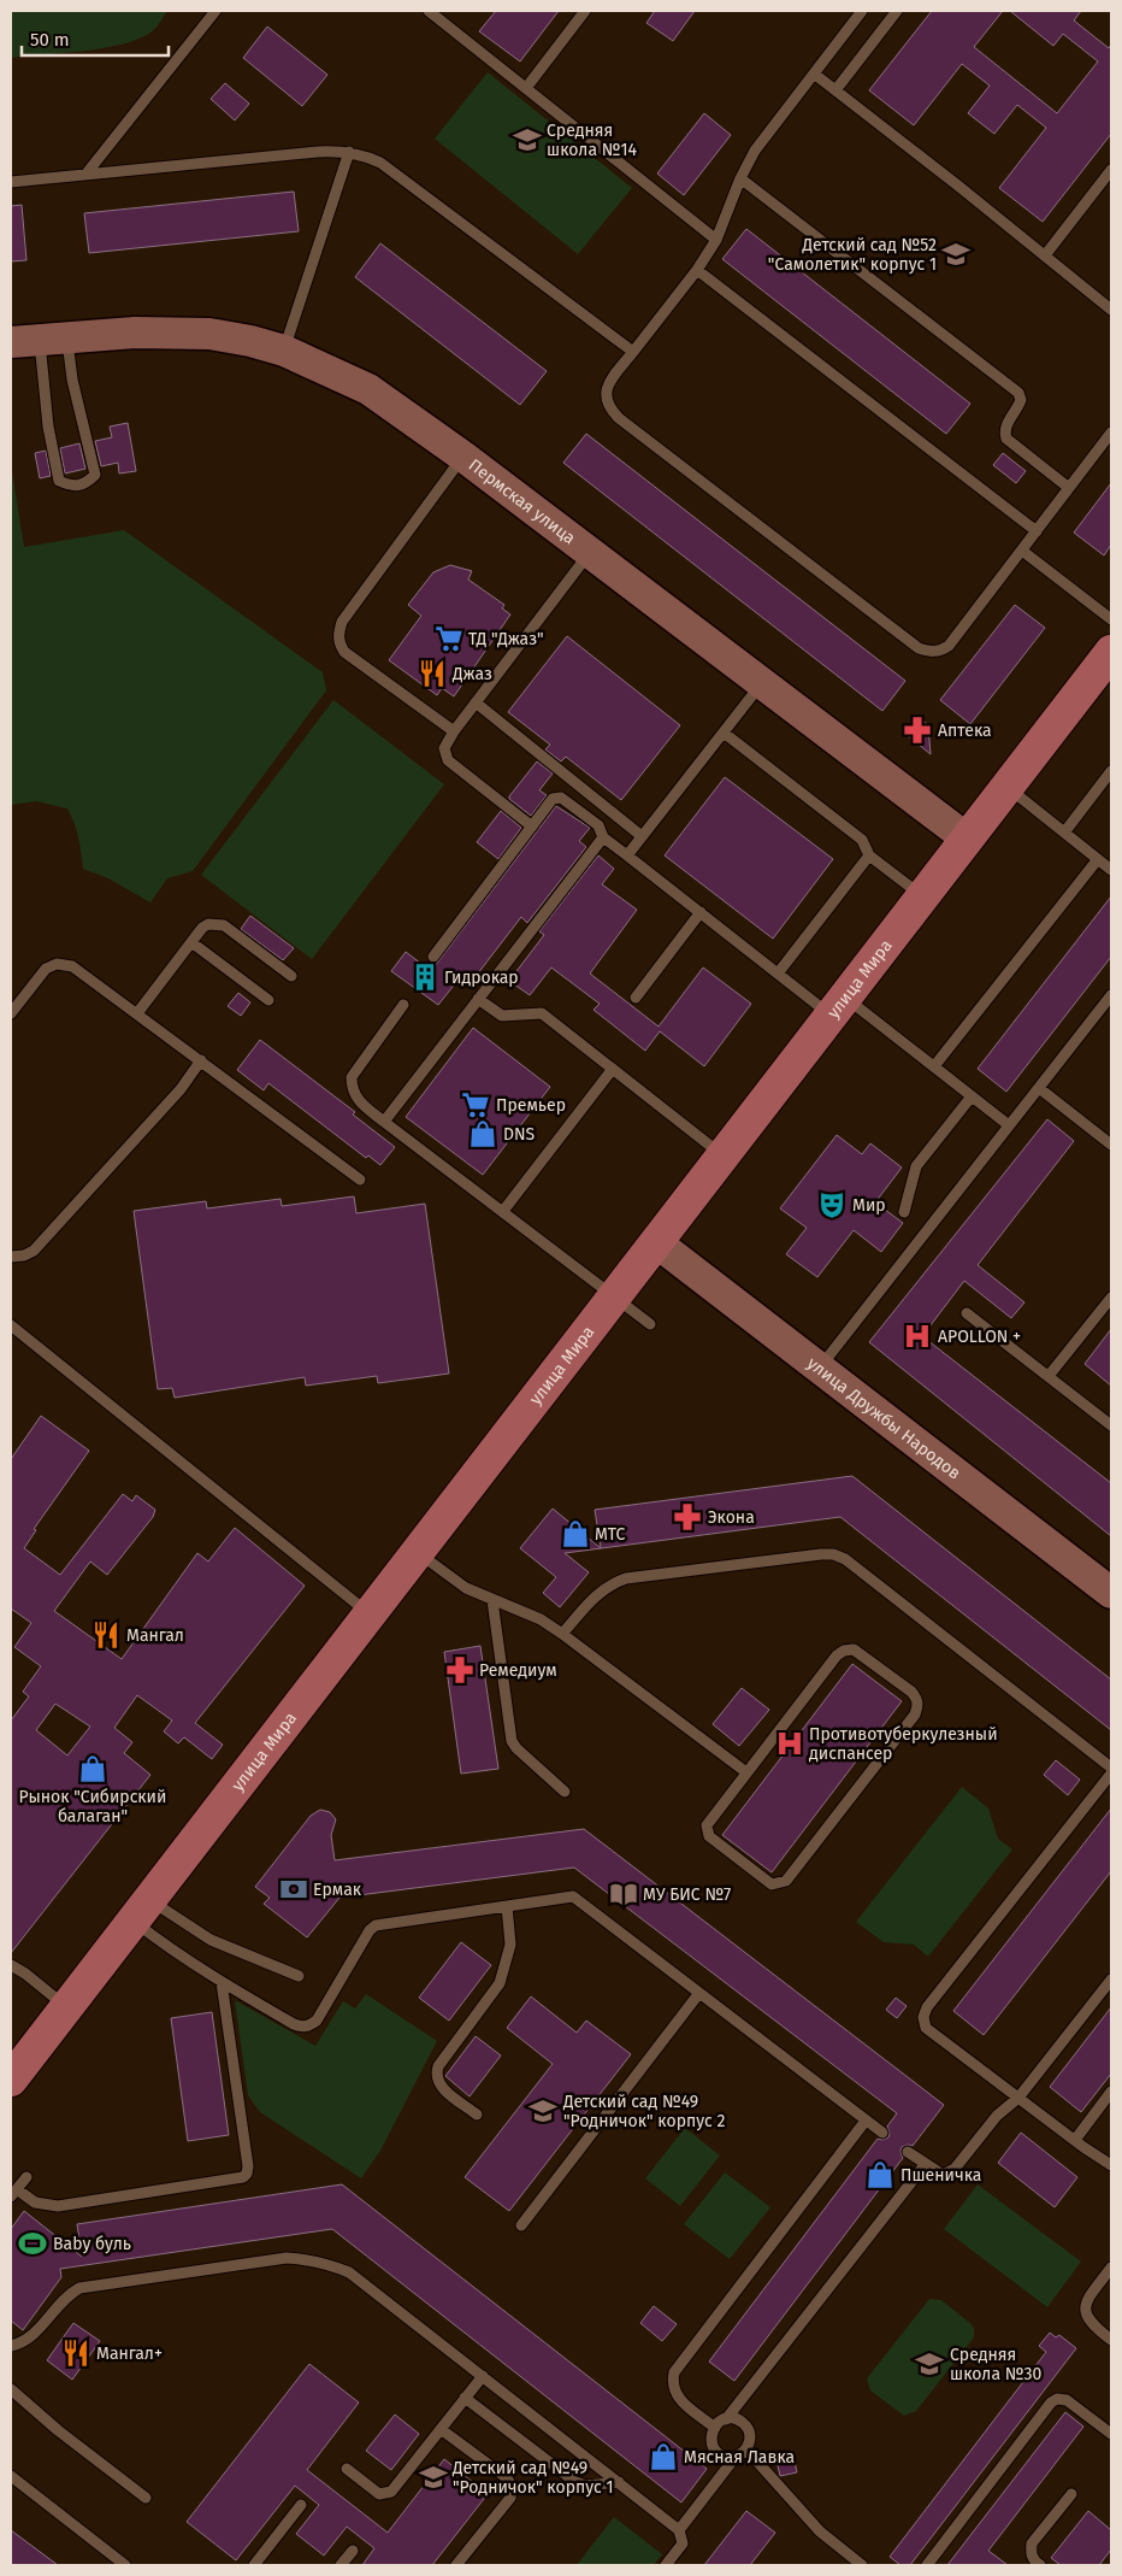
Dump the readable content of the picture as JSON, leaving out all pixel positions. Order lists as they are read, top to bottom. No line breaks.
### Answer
{"streets":{"main road":["улица Мира"],"street":["Пермская улица","улица Дружбы Народов"]},"crossings":[["Пермская улица","улица Мира"],["улица Мира","улица Дружбы Народов"]],"places":{"school or university":["Средняя школа №14","Детский сад №52 \"Самолетик\" корпус 1","Детский сад №49 \"Родничок\" корпус 2","Средняя школа №30","Детский сад №49 \"Родничок\" корпус 1"],"supermarket":["ТД \"Джаз\"","Премьер"],"restaurant":["Джаз","Мангал","Мангал+"],"pharmacy":["Аптека","Экона","Ремедиум"],"building":["Гидрокар"],"shop":["DNS","МТС","Рынок \"Сибирский балаган\"","Пшеничка","Мясная Лавка"],"theatre":["Мир"],"hospital":["APOLLON +","Противотуберкулезный диспансер"],"bank":["Ермак"],"library":["МУ БИС №7"],"sports":["Baby буль"]},"scale_bar":"50 m"}
